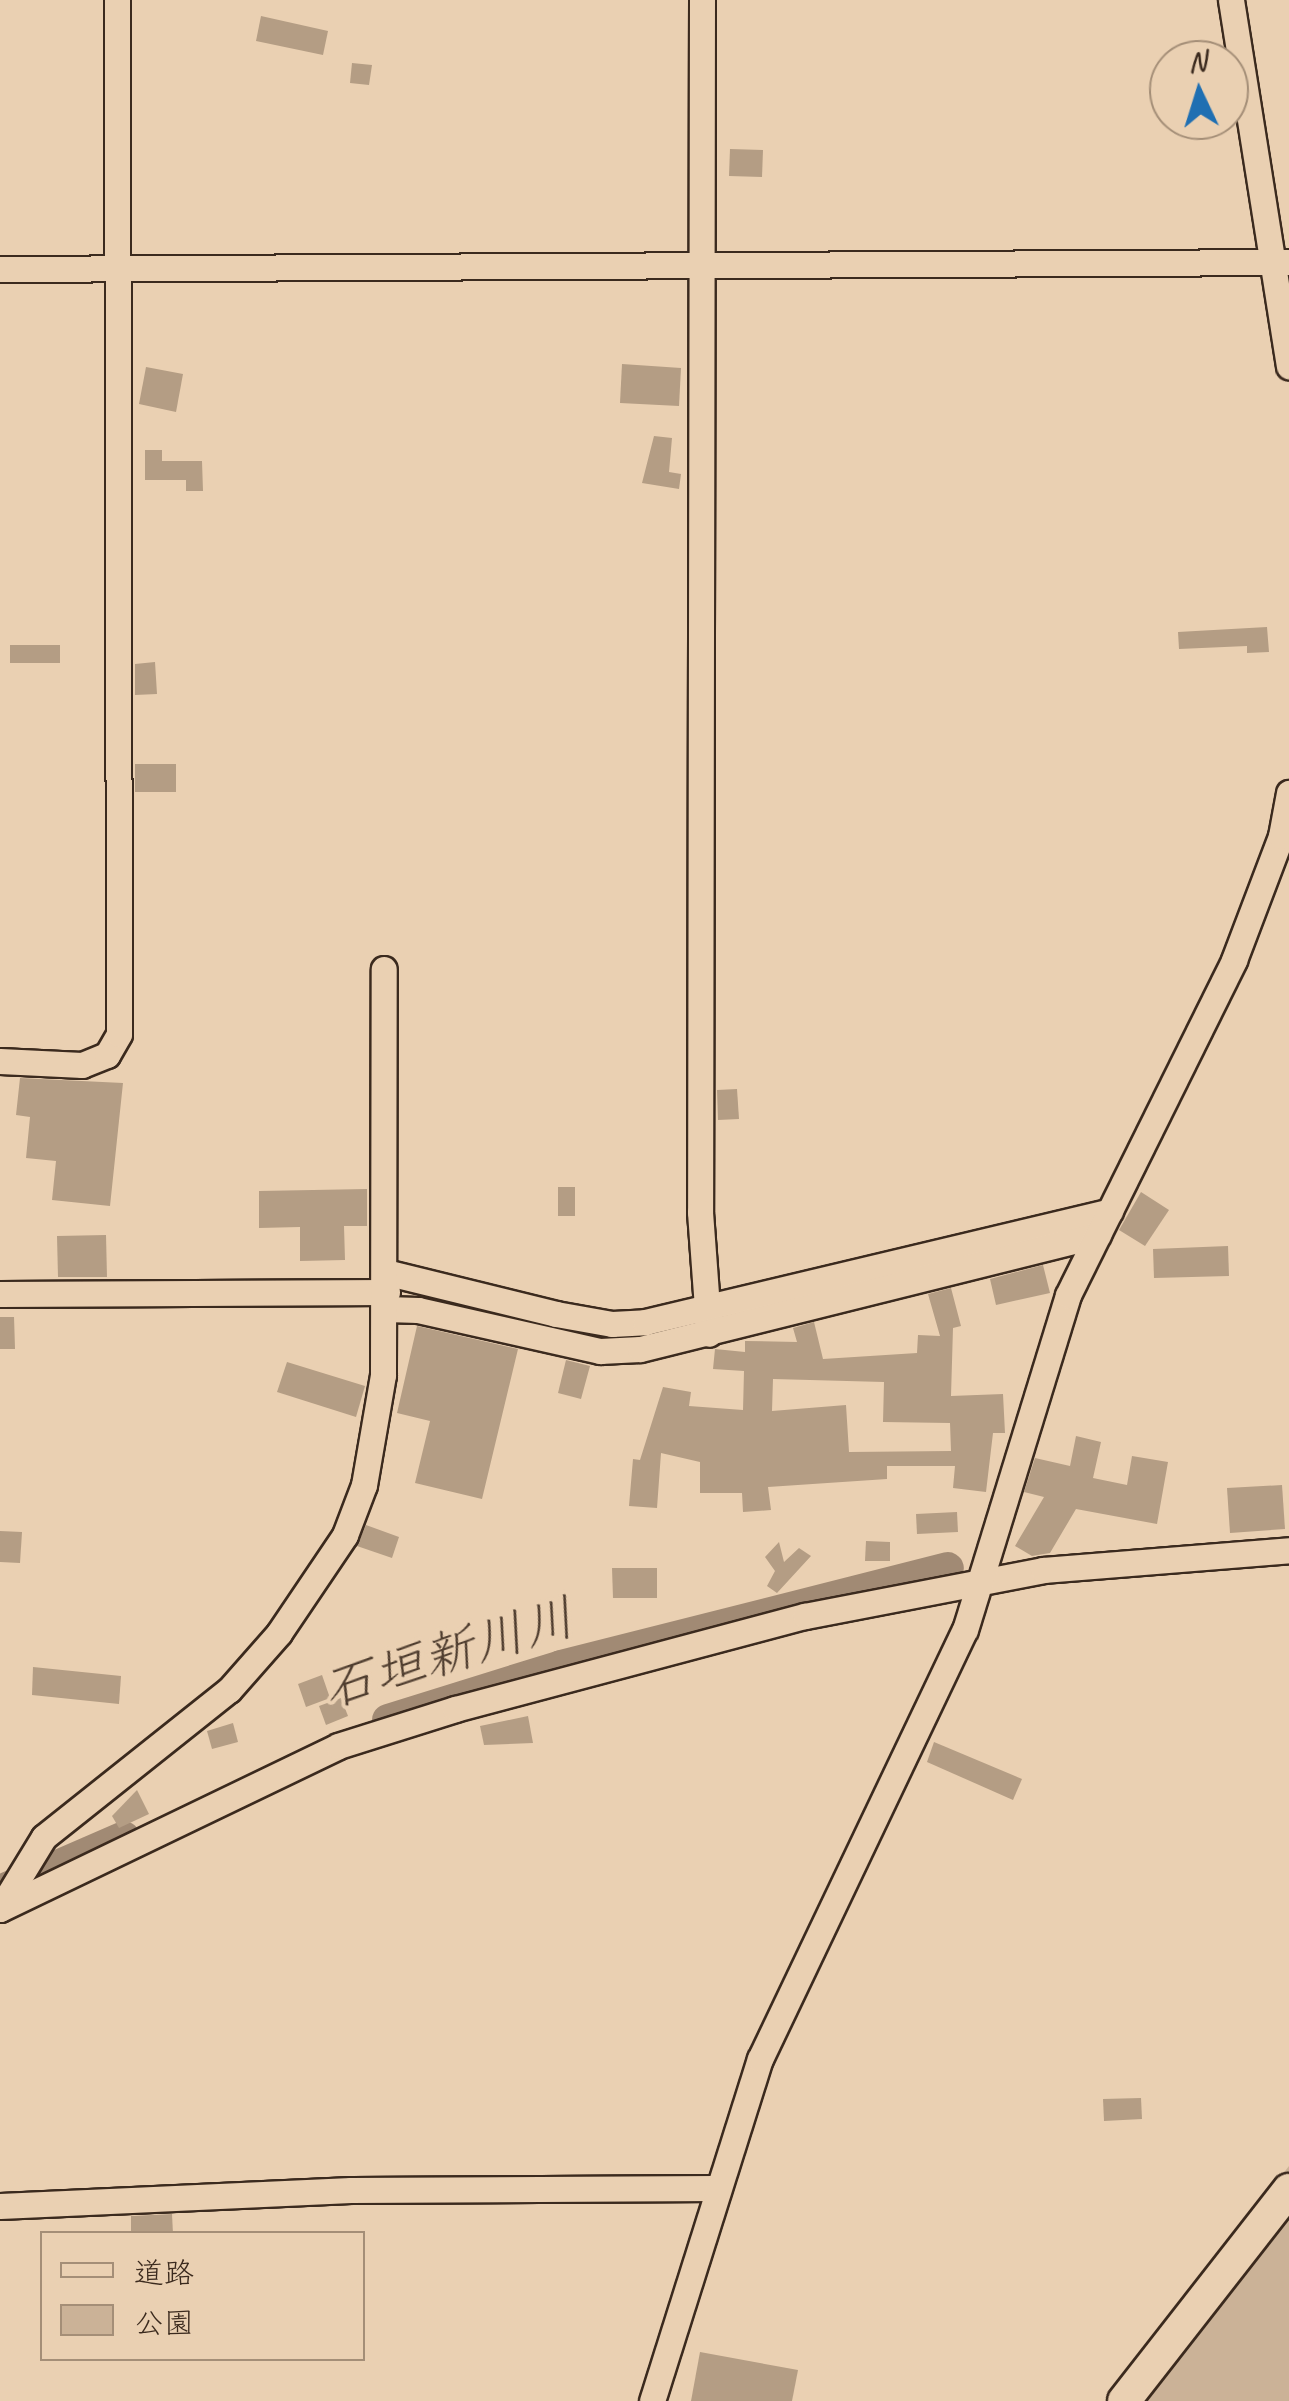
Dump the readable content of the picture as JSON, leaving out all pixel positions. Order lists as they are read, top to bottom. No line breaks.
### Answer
{"water":["石垣新川川"],"legend":["道路","公園"],"north":"top"}
